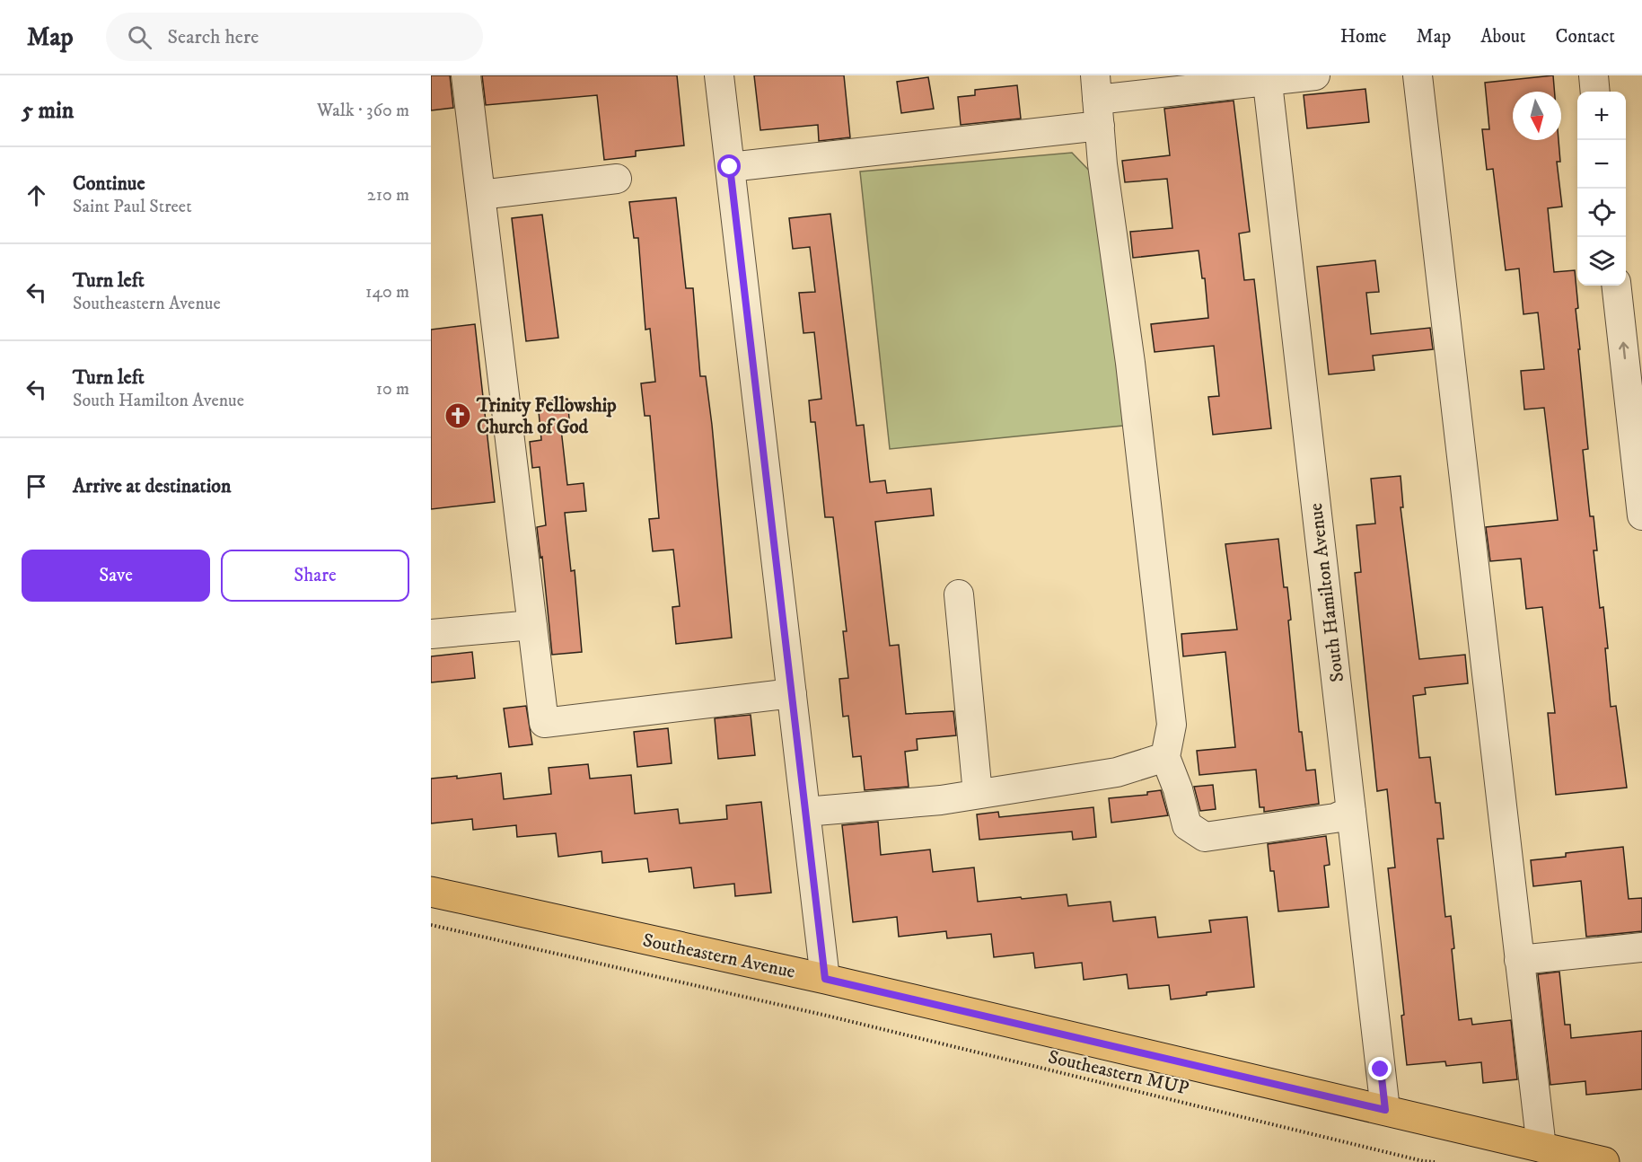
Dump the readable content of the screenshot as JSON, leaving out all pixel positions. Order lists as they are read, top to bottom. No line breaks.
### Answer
{"streets":{"main road":["Southeastern Avenue"],"street":["South Hamilton Avenue"],"path":["Southeastern MUP"]},"crossings":[["South Hamilton Avenue","Southeastern Avenue"]],"places":{"church":["Trinity Fellowship Church of God"]},"north":"bottom","page":{"header":"Map","search":"Search here","nav":["Home","Map","About","Contact"],"heading":["5 min","Walk · 360 m"],"map_buttons":["+","−"],"list":[["Continue","Saint Paul Street","210 m"],["Turn left","Southeastern Avenue","140 m"],["Turn left","South Hamilton Avenue","10 m"],"Arrive at destination"],"buttons":["Save","Share"]}}
